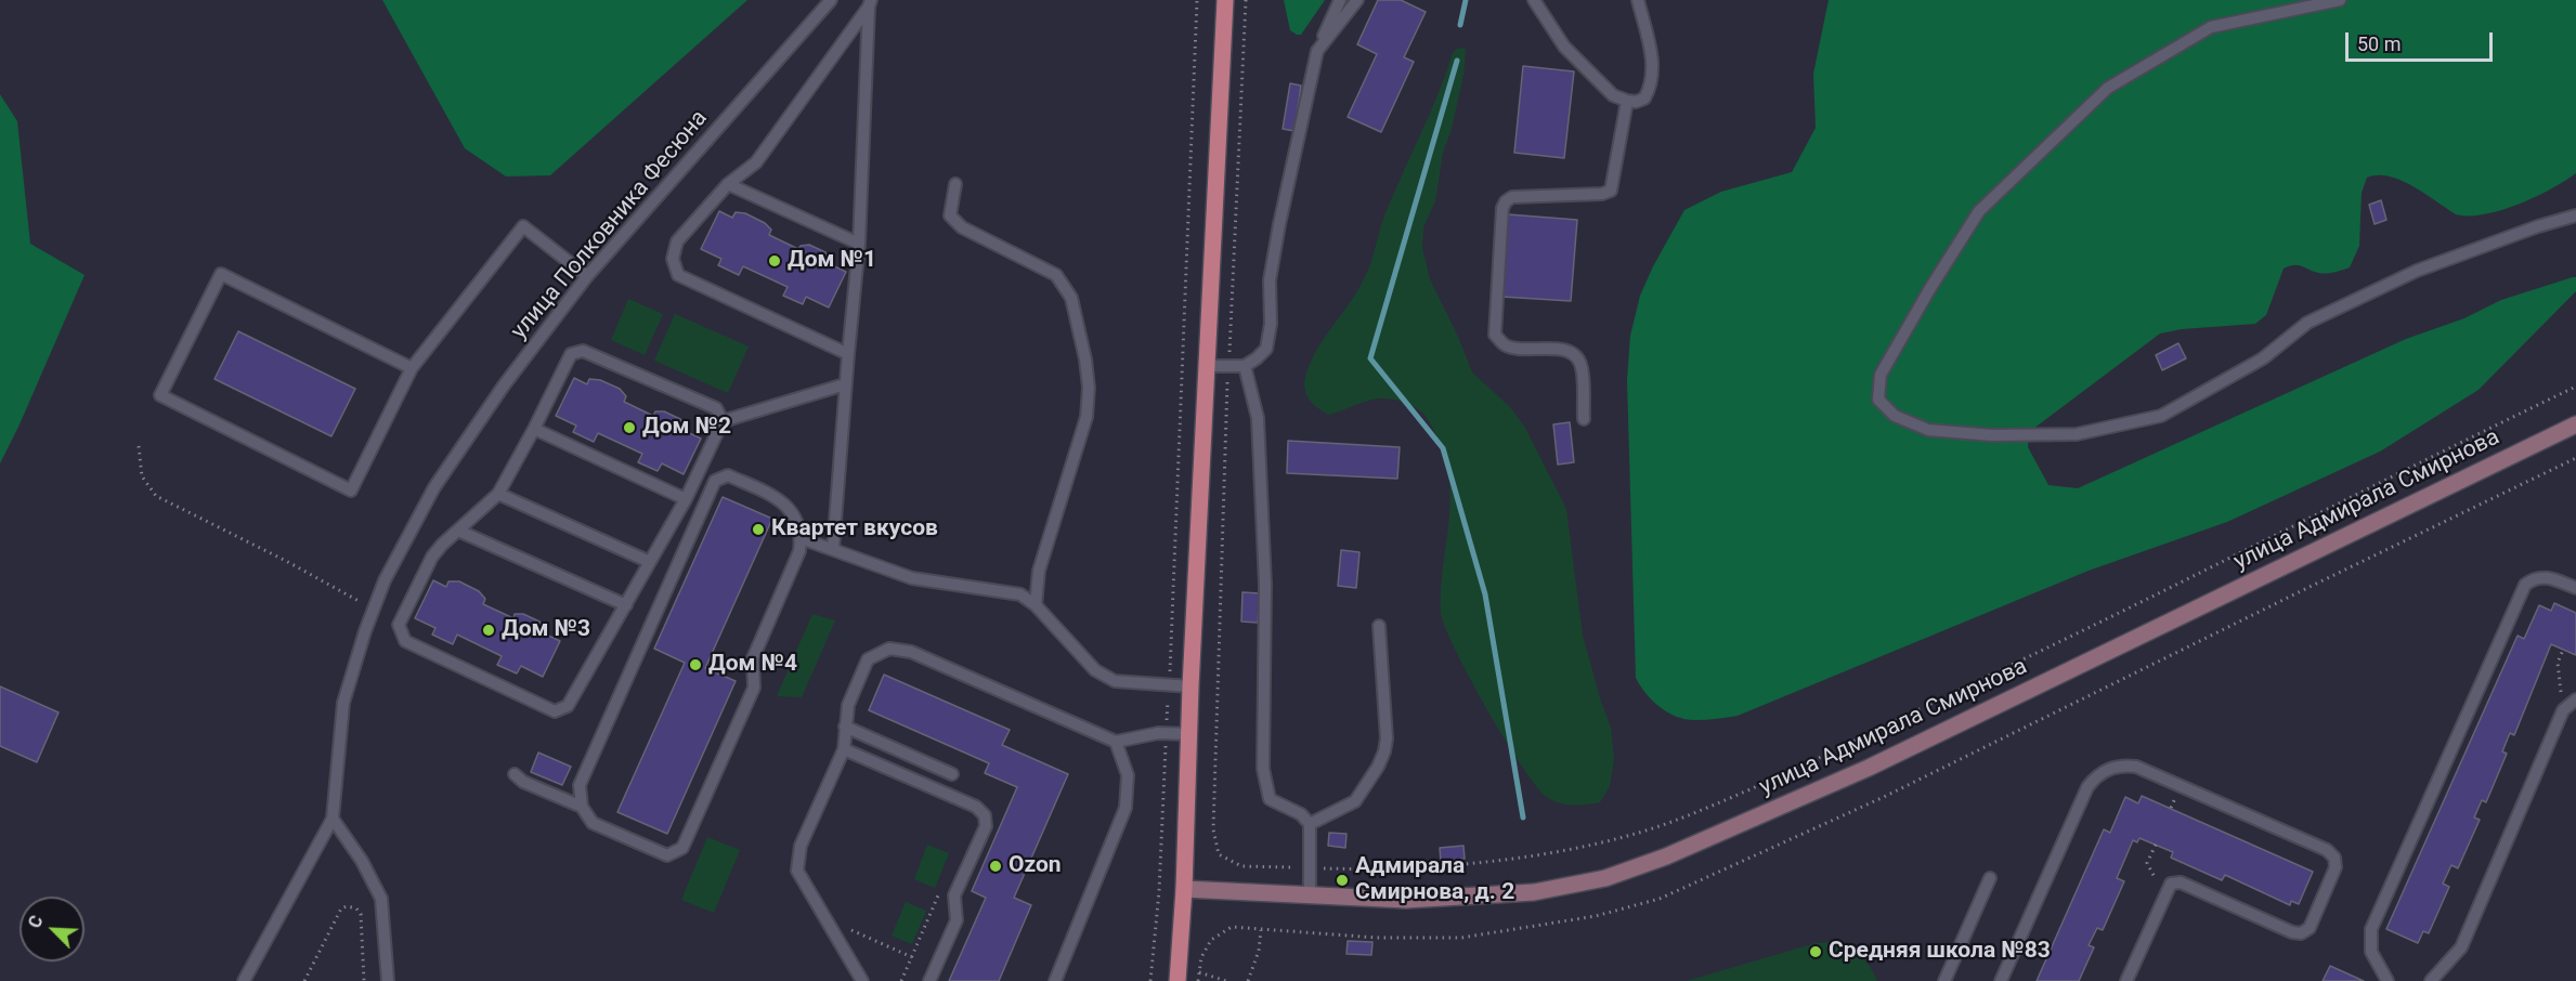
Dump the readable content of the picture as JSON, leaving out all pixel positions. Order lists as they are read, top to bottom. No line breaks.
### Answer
{"streets":{"street":["улица Адмирала Смирнова"],"lane":["улица Полковника Фесюна"]},"places":["Дом №1","Дом №2","Квартет вкусов","Дом №3","Дом №4","Ozon","Адмирала Смирнова, д. 2","Средняя школа №83"],"scale_bar":"50 m","north":"top left"}
